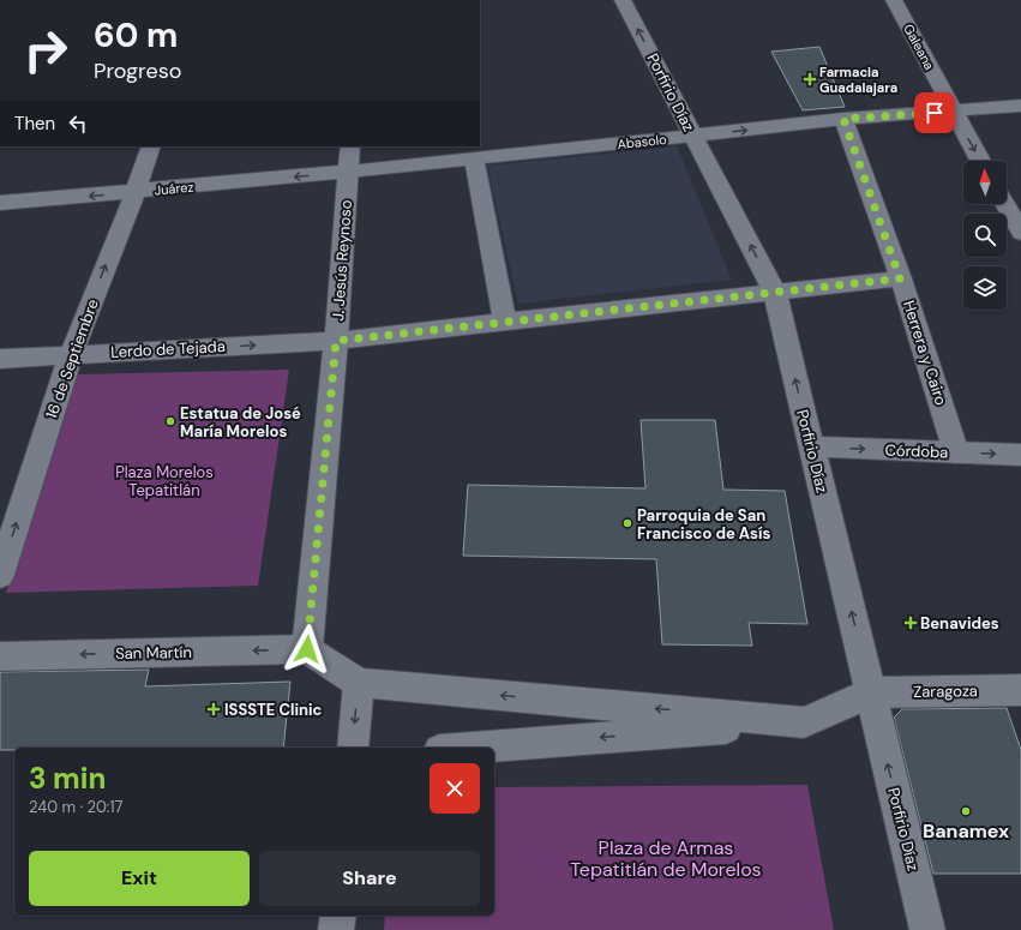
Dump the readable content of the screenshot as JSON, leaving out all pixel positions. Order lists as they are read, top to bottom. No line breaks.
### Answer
{"streets":{"street":["Galeana","Porfirio Díaz","Abasolo","Juárez","J. Jesús Reynoso","Lerdo de Tejada","Herrera y Cairo","16 de Septiembre","Córdoba","San Martín","Zaragoza"]},"crossings":[["Galeana","Abasolo"],["Porfirio Díaz","Abasolo"],["Porfirio Díaz","Lerdo de Tejada"],["Porfirio Díaz","Córdoba"],["Porfirio Díaz","Zaragoza"],["Abasolo","Juárez"],["Abasolo","J. Jesús Reynoso"],["Abasolo","Herrera y Cairo"],["Juárez","J. Jesús Reynoso"],["Juárez","16 de Septiembre"],["J. Jesús Reynoso","Lerdo de Tejada"],["J. Jesús Reynoso","San Martín"],["Lerdo de Tejada","Herrera y Cairo"],["Lerdo de Tejada","16 de Septiembre"],["Herrera y Cairo","Córdoba"]],"one_way":["Porfirio Díaz","Juárez","16 de Septiembre","Córdoba","San Martín"],"parks":["Plaza Morelos Tepatitlán","Plaza de Armas Tepatitlán de Morelos"],"places":{"health":["Farmacia Guadalajara","Benavides","ISSSTE Clinic"],"other":["Estatua de José María Morelos","Parroquia de San Francisco de Asís","Banamex"]},"north":"top","page":{"turn":["60 m","Progreso"],"then":"Then","heading":["3 min","240 m · 20:17"],"buttons":["Exit","Share"]}}
